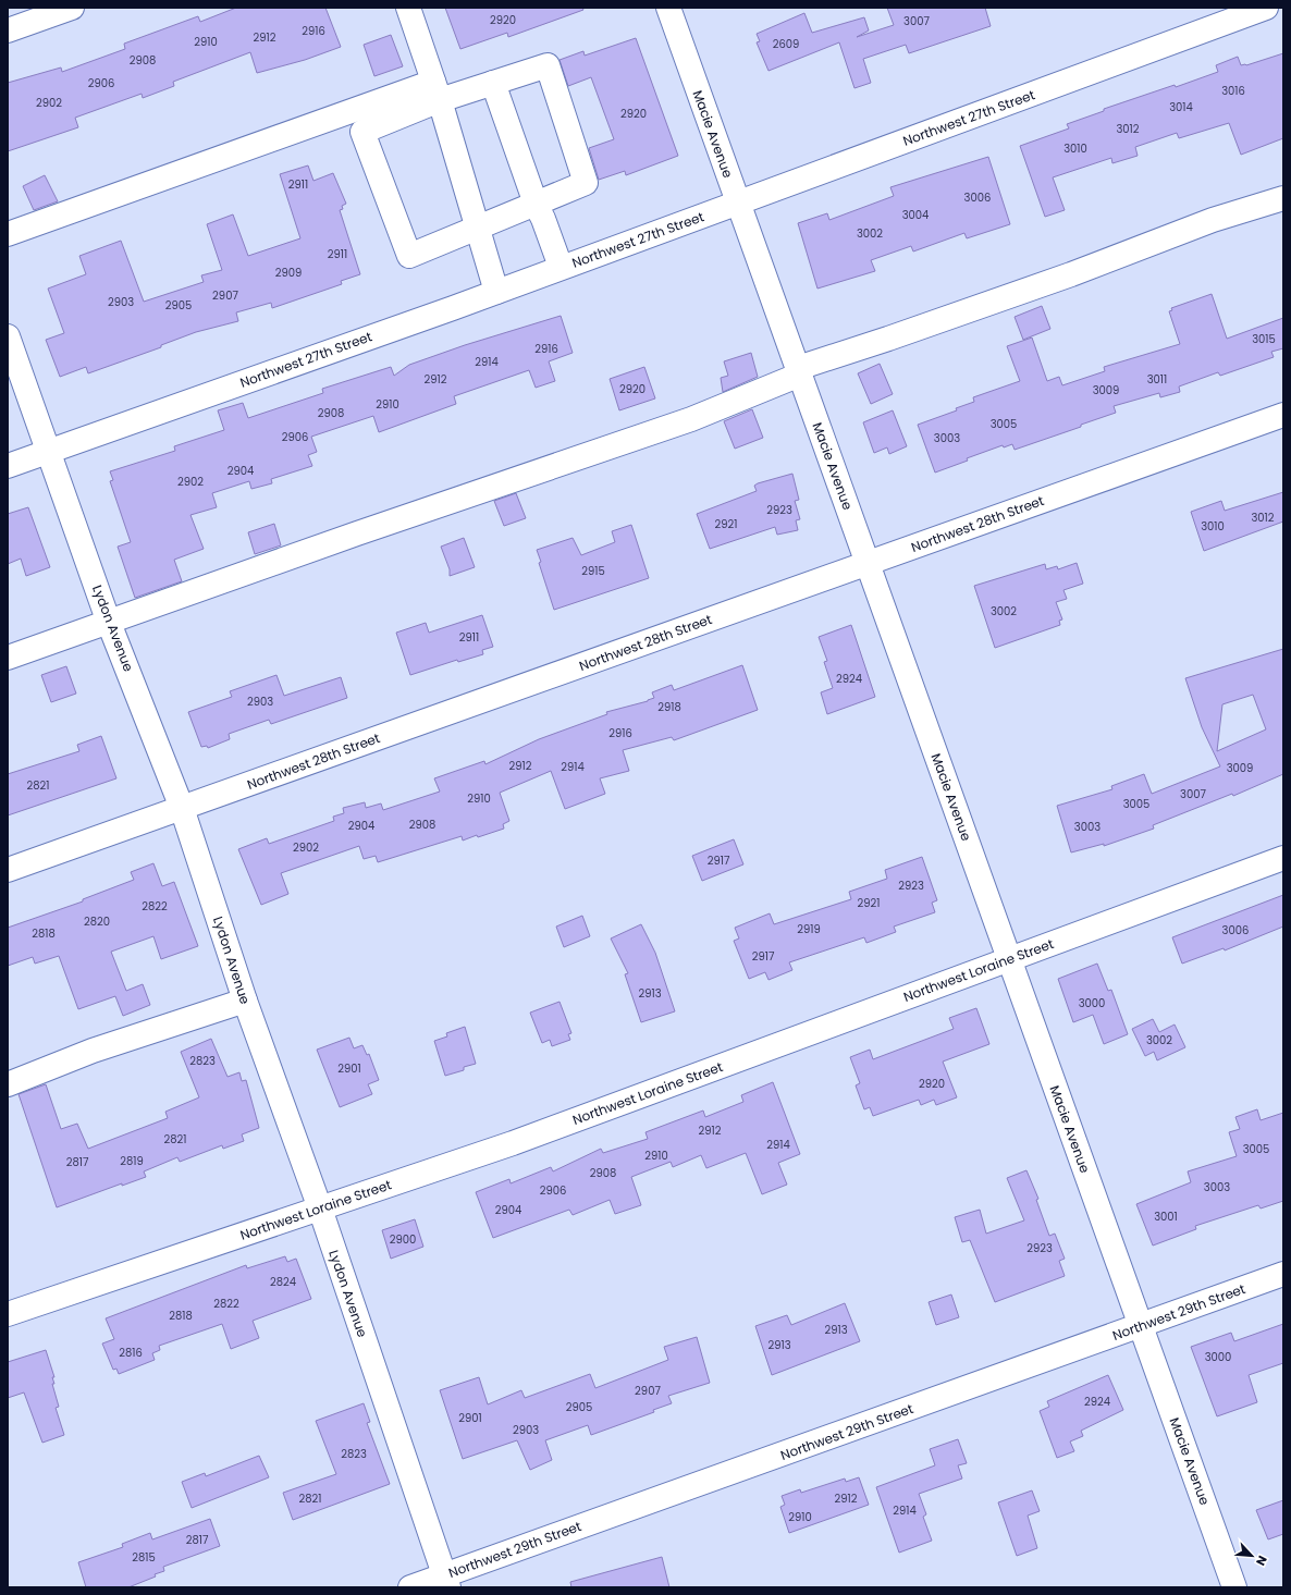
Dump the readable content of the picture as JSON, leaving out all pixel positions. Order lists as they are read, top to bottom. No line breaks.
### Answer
{"streets":{"street":["Northwest 27th Street","Macie Avenue","Northwest 28th Street","Lydon Avenue","Northwest Loraine Street","Northwest 29th Street"]},"crossings":[["Northwest 27th Street","Macie Avenue"],["Northwest 27th Street","Lydon Avenue"],["Macie Avenue","Northwest 28th Street"],["Macie Avenue","Northwest Loraine Street"],["Macie Avenue","Northwest 29th Street"],["Northwest 28th Street","Lydon Avenue"],["Lydon Avenue","Northwest Loraine Street"],["Lydon Avenue","Northwest 29th Street"]],"house_numbers":["2920","3007","2916","2912","2910","2609","2908","2906","3016","2902","3014","2920","3012","3010","2911","3006","3004","3002","2911","2909","2907","2903","2905","3015","2916","2914","2912","3011","2920","3009","2910","2908","3005","2906","3003","2904","2902","2923","3012","2921","3010","2915","3002","2911","2924","2903","2918","2916","2912","2914","3009","2821","3007","2910","3005","2908","2904","3003","2902","2917","2923","2921","2822","2820","2919","3006","2818","2917","2913","3000","3002","2823","2901","2920","2912","2821","2914","3005","2910","2819","2817","2908","3003","2906","2904","3001","2900","2923","2824","2822","2818","2913","2913","2816","3000","2907","2924","2905","2901","2903","2823","2821","2912","2914","2910","2817","2815"],"north":"bottom right"}
